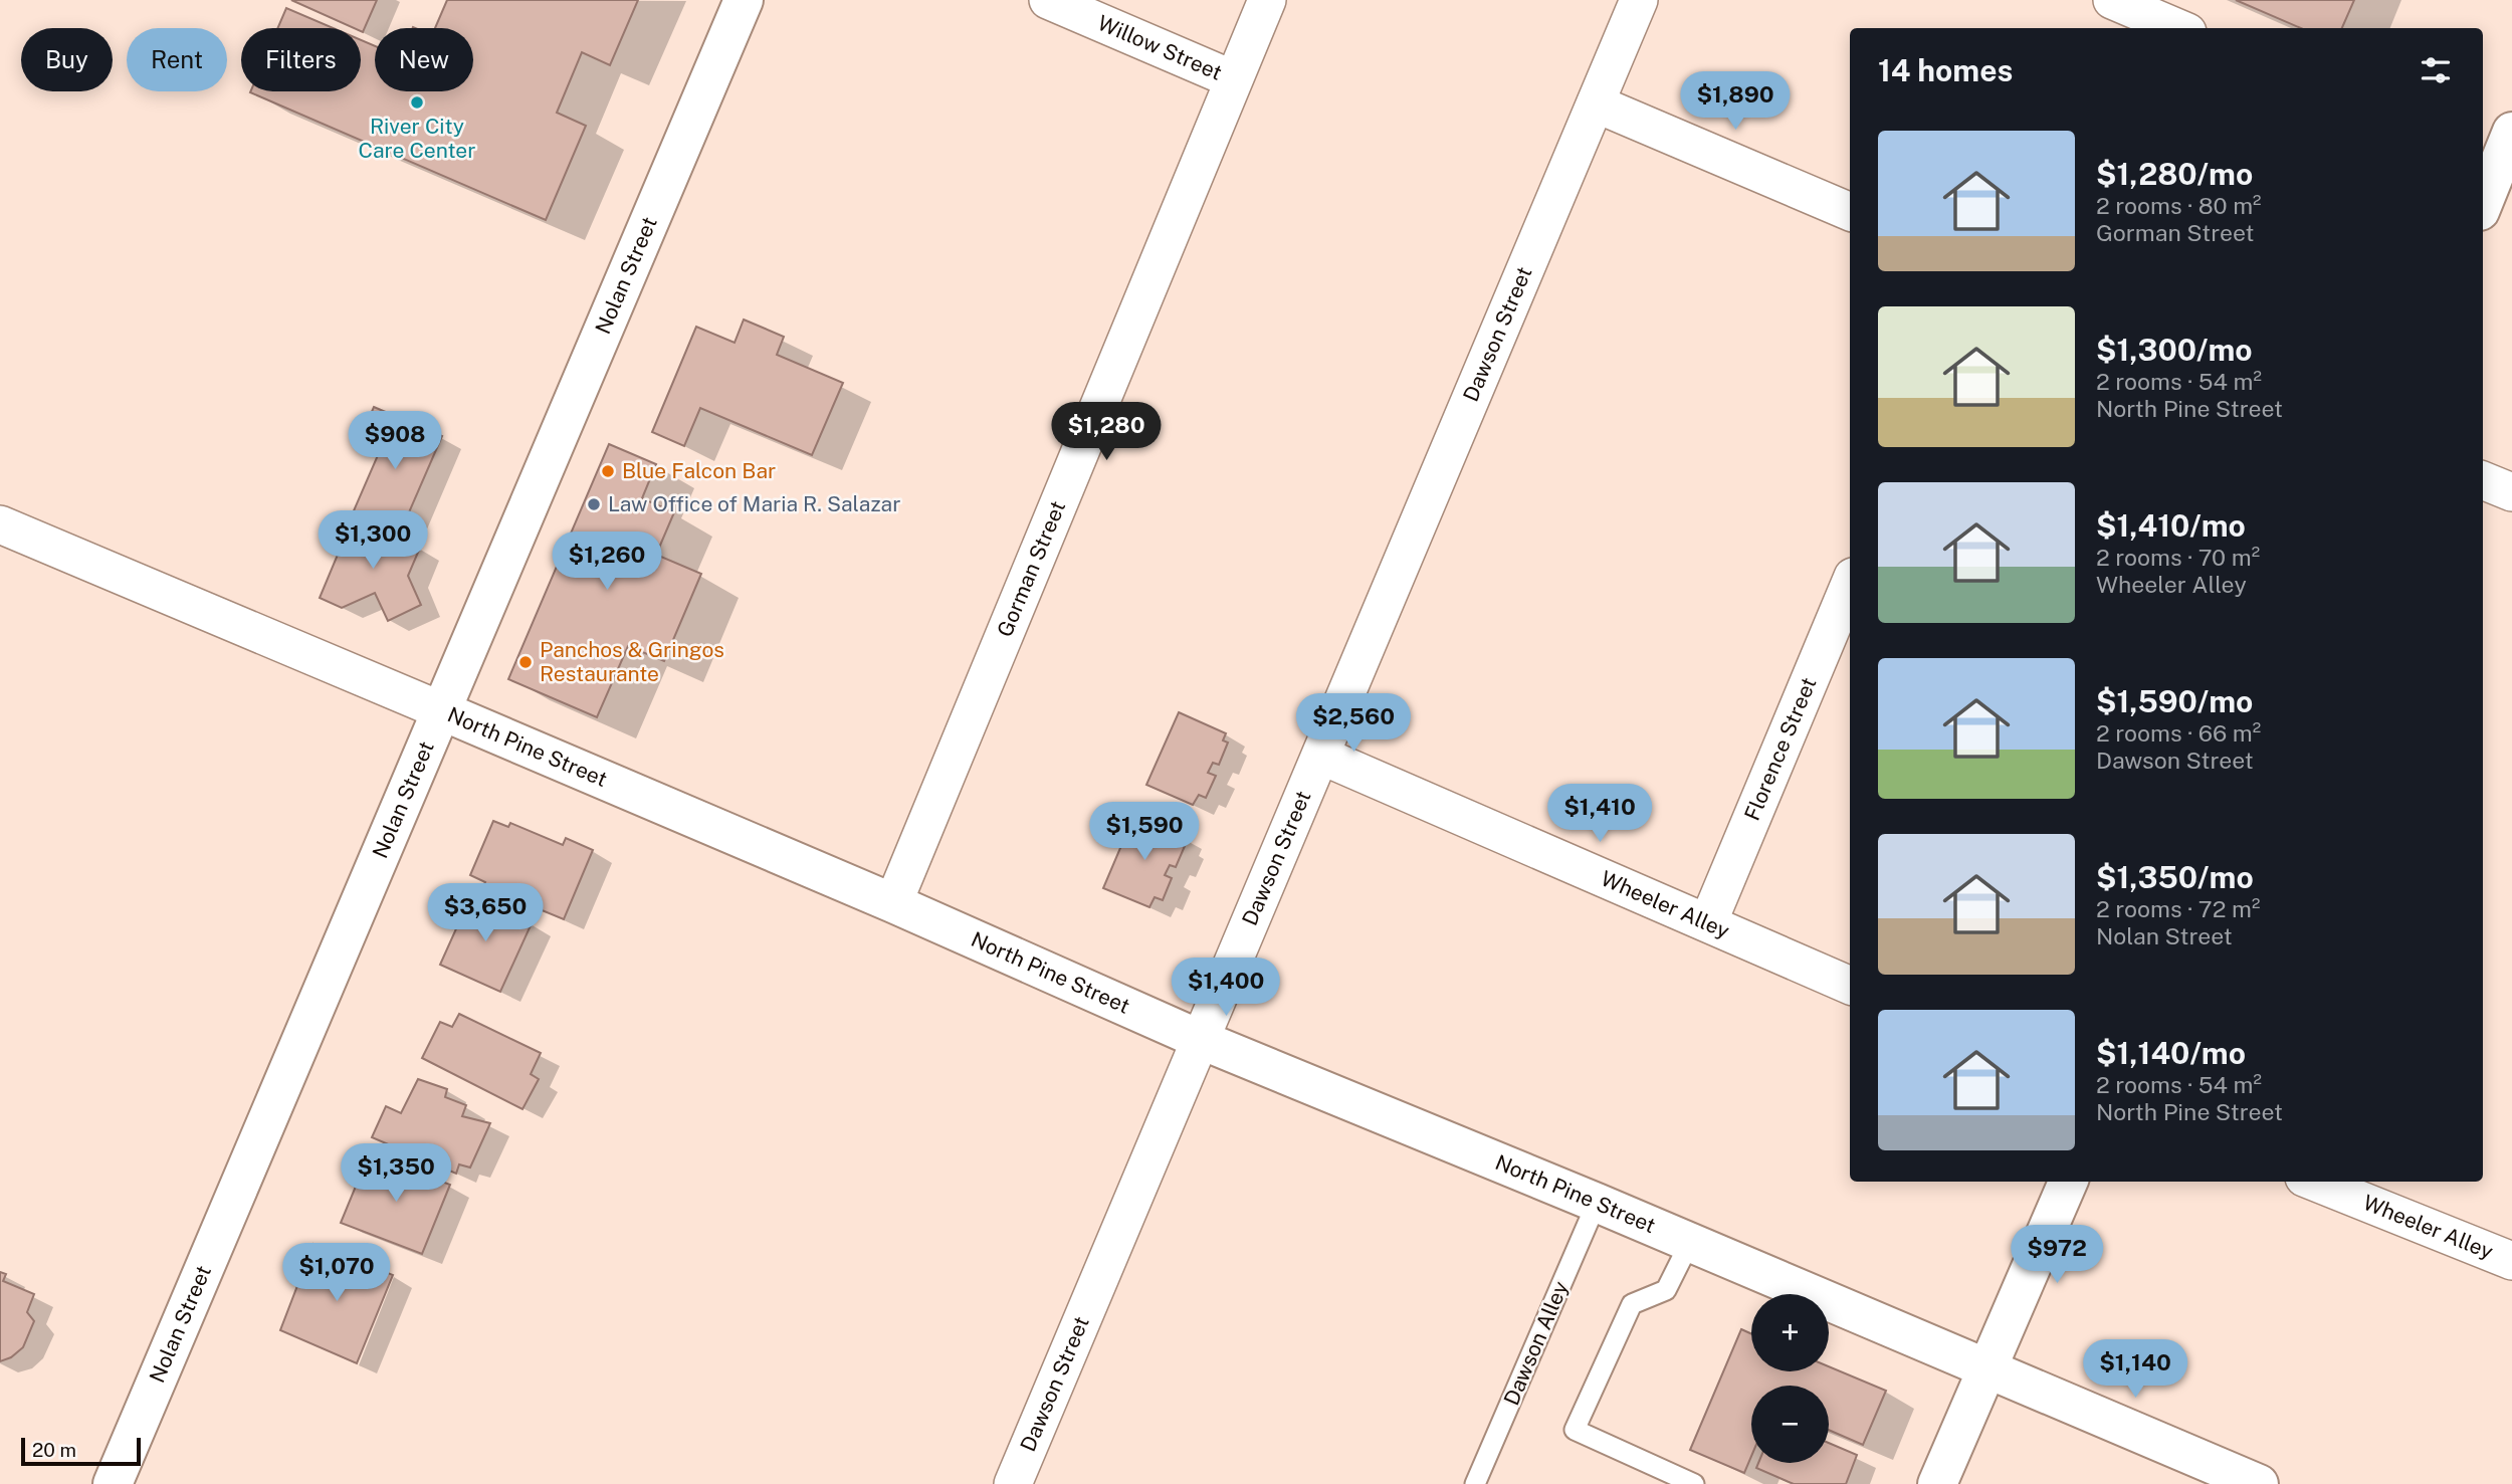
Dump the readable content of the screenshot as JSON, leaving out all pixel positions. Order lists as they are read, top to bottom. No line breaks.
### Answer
{"streets":{"street":["Willow Street","Nolan Street","Dawson Street","Gorman Street","North Pine Street","Florence Street","Wheeler Alley"],"lane":["Dawson Alley"]},"crossings":[["Willow Street","Gorman Street"],["Nolan Street","North Pine Street"],["Dawson Street","North Pine Street"],["Dawson Street","Wheeler Alley"],["Gorman Street","North Pine Street"],["North Pine Street","Dawson Alley"],["Florence Street","Wheeler Alley"]],"places":["River City Care Center","Blue Falcon Bar","Law Office of Maria R. Salazar","Panchos & Gringos Restaurante"],"scale_bar":"20 m","page":{"chip":["Buy","Rent","Filters","New"],"heading":"14 homes","price":["$1,890","$1,280","$908","$1,300","$1,260","$2,560","$1,410","$1,590","$3,650","$1,400","$1,350","$972","$1,070","$1,140"],"list":[{"name":"$1,280/mo","note":"2 rooms · 80 m² · Gorman Street"},{"name":"$1,300/mo","note":"2 rooms · 54 m² · North Pine Street"},{"name":"$1,410/mo","note":"2 rooms · 70 m² · Wheeler Alley"},{"name":"$1,590/mo","note":"2 rooms · 66 m² · Dawson Street"},{"name":"$1,350/mo","note":"2 rooms · 72 m² · Nolan Street"},{"name":"$1,140/mo","note":"2 rooms · 54 m² · North Pine Street"}],"map_buttons":["+","−"],"scale":"20 m"}}
